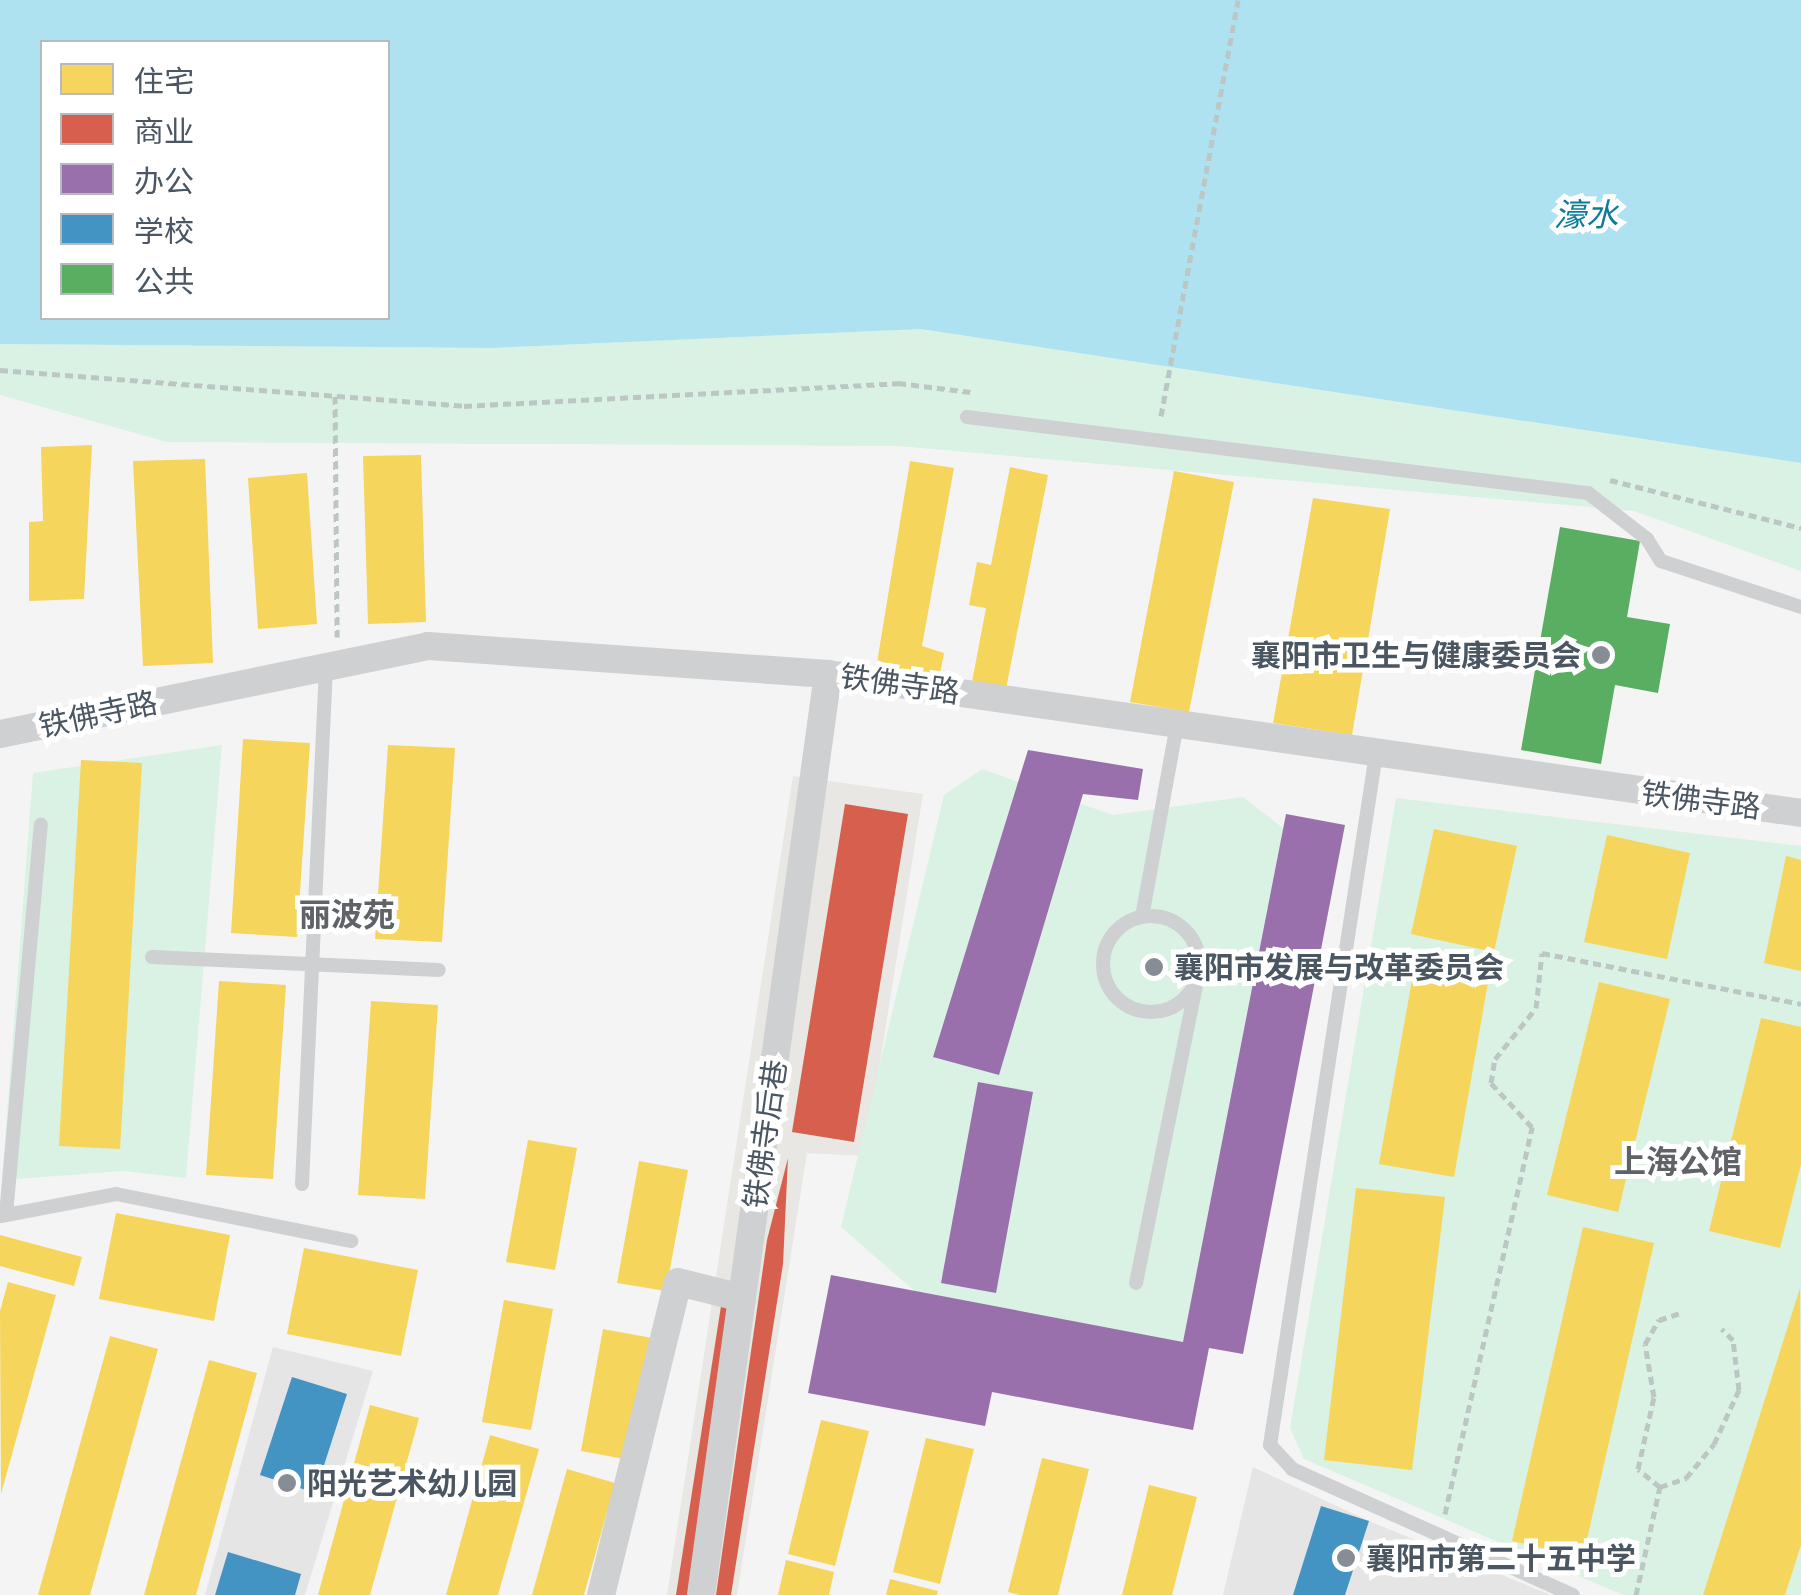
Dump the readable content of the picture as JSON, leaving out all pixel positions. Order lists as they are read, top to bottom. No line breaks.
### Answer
{"streets":{"street":["铁佛寺路","铁佛寺后巷"]},"crossings":[["铁佛寺路","铁佛寺后巷"]],"districts":["丽波苑","上海公馆"],"water":["濠水"],"places":["襄阳市卫生与健康委员会","襄阳市发展与改革委员会","阳光艺术幼儿园","襄阳市第二十五中学"],"legend":["住宅","商业","办公","学校","公共"]}
